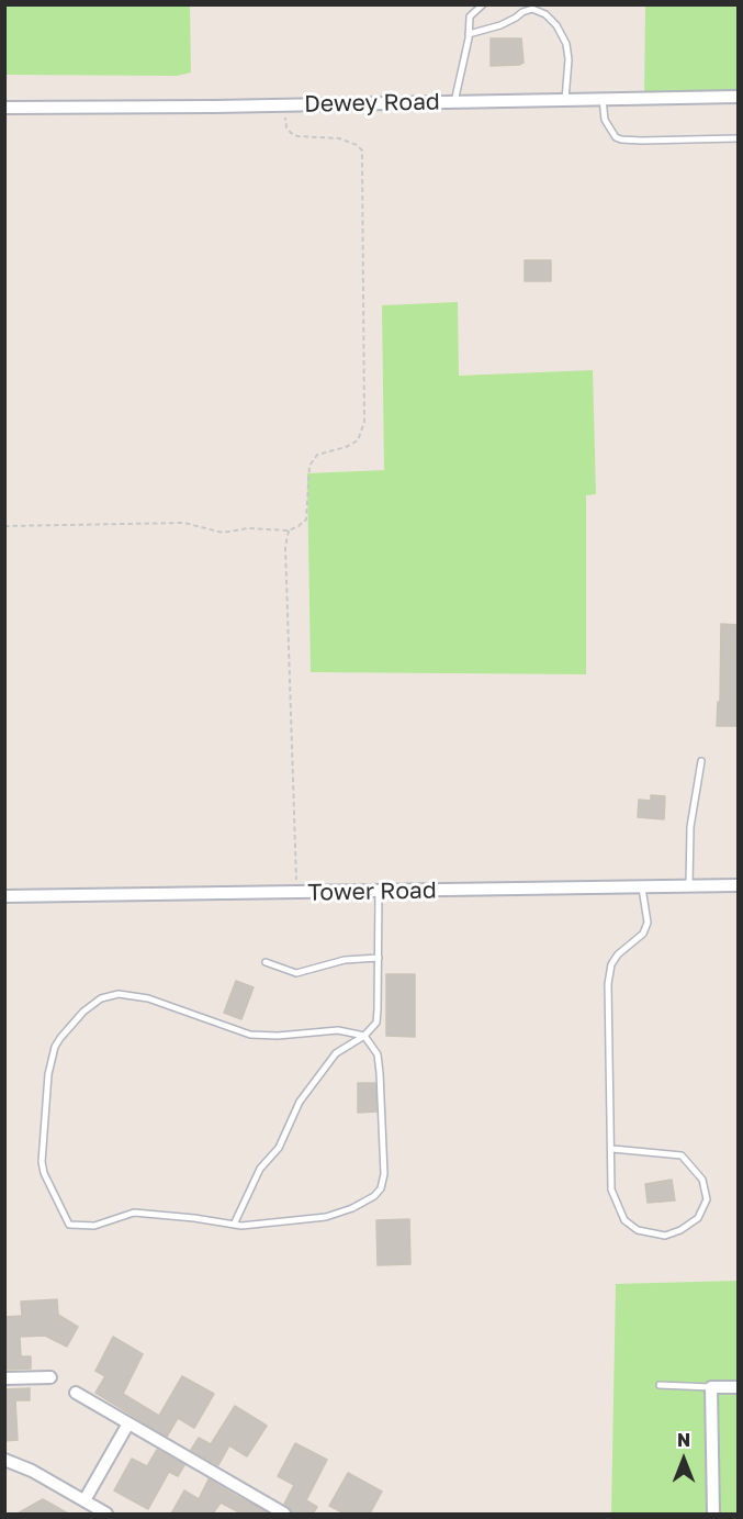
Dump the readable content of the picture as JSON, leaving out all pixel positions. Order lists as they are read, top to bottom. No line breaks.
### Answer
{"streets":{"street":["Dewey Road","Tower Road"]},"north":"top"}
